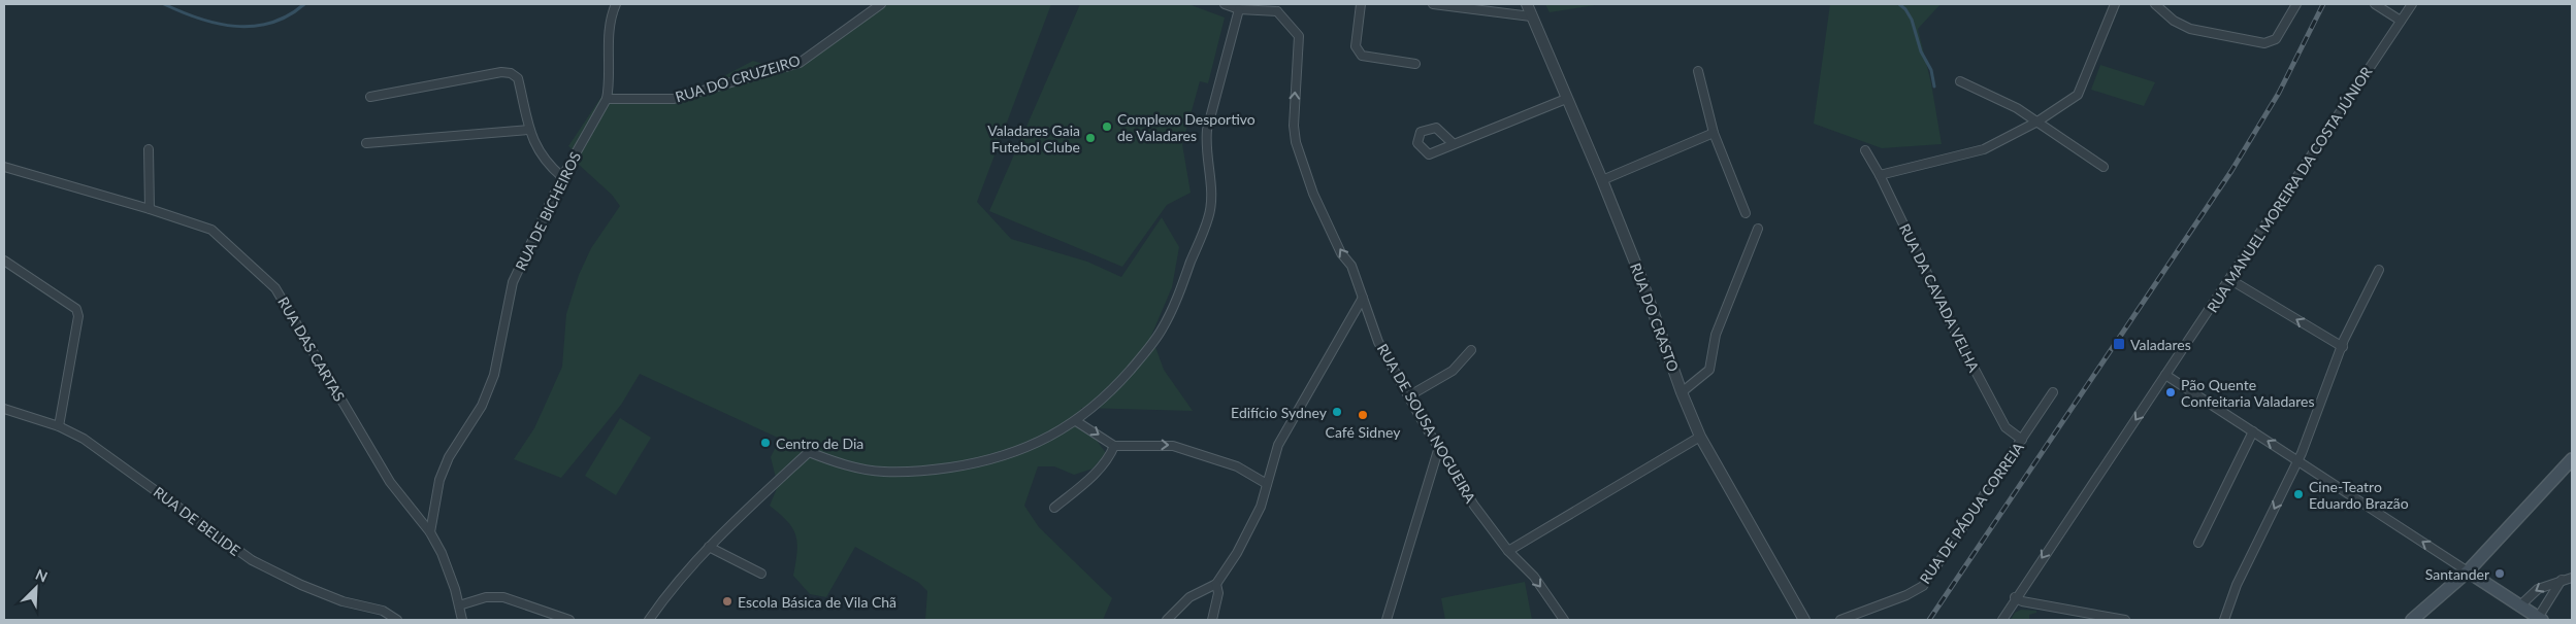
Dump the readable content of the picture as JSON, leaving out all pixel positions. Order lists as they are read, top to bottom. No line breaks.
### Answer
{"streets":{"street":["RUA DO CRUZEIRO","RUA MANUEL MOREIRA DA COSTA JÚNIOR","RUA DE BICHEIROS","RUA DA CAVADA VELHA","RUA DO CRASTO","RUA DAS CARTAS","RUA DE SOUSA NOGUEIRA","RUA DE PÁDUA CORREIA","RUA DE BELIDE"]},"crossings":[["RUA DO CRUZEIRO","RUA DE BICHEIROS"],["RUA DE BICHEIROS","RUA DAS CARTAS"],["RUA DA CAVADA VELHA","RUA DE PÁDUA CORREIA"]],"one_way":["RUA MANUEL MOREIRA DA COSTA JÚNIOR"],"places":{"other":["Complexo Desportivo de Valadares","Valadares Gaia Futebol Clube","Pão Quente Confeitaria Valadares","Edifício Sydney","Café Sidney","Centro de Dia","Cine-Teatro Eduardo Brazão","Santander","Escola Básica de Vila Chã"],"transit":["Valadares"]},"north":"top right"}
